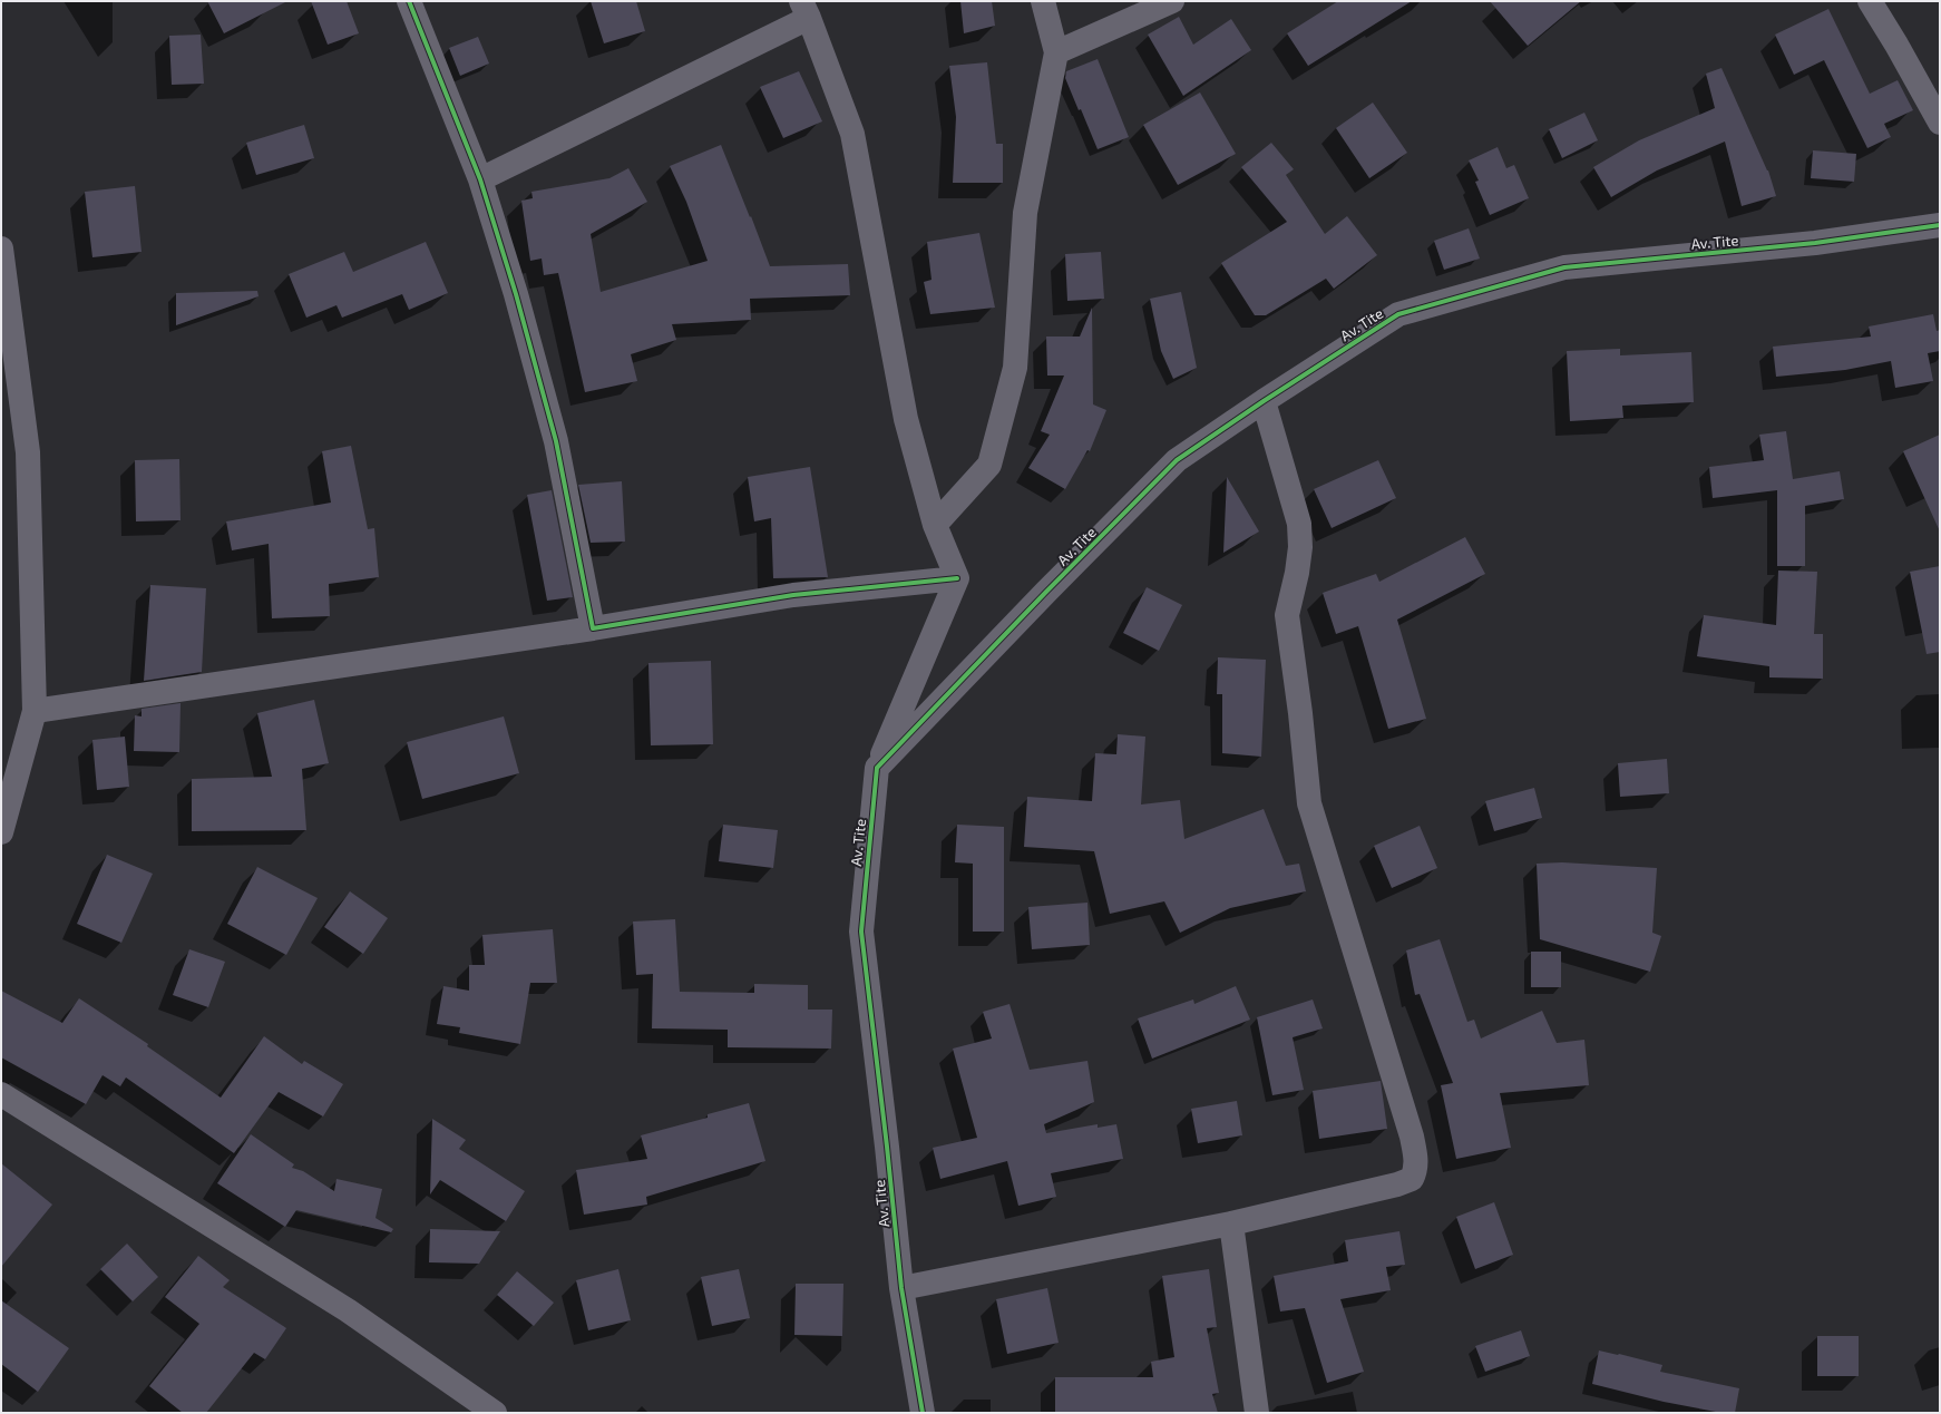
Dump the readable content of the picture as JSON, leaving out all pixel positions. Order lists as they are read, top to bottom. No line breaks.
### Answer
{"streets":{"street":["Av. Tite"]}}
